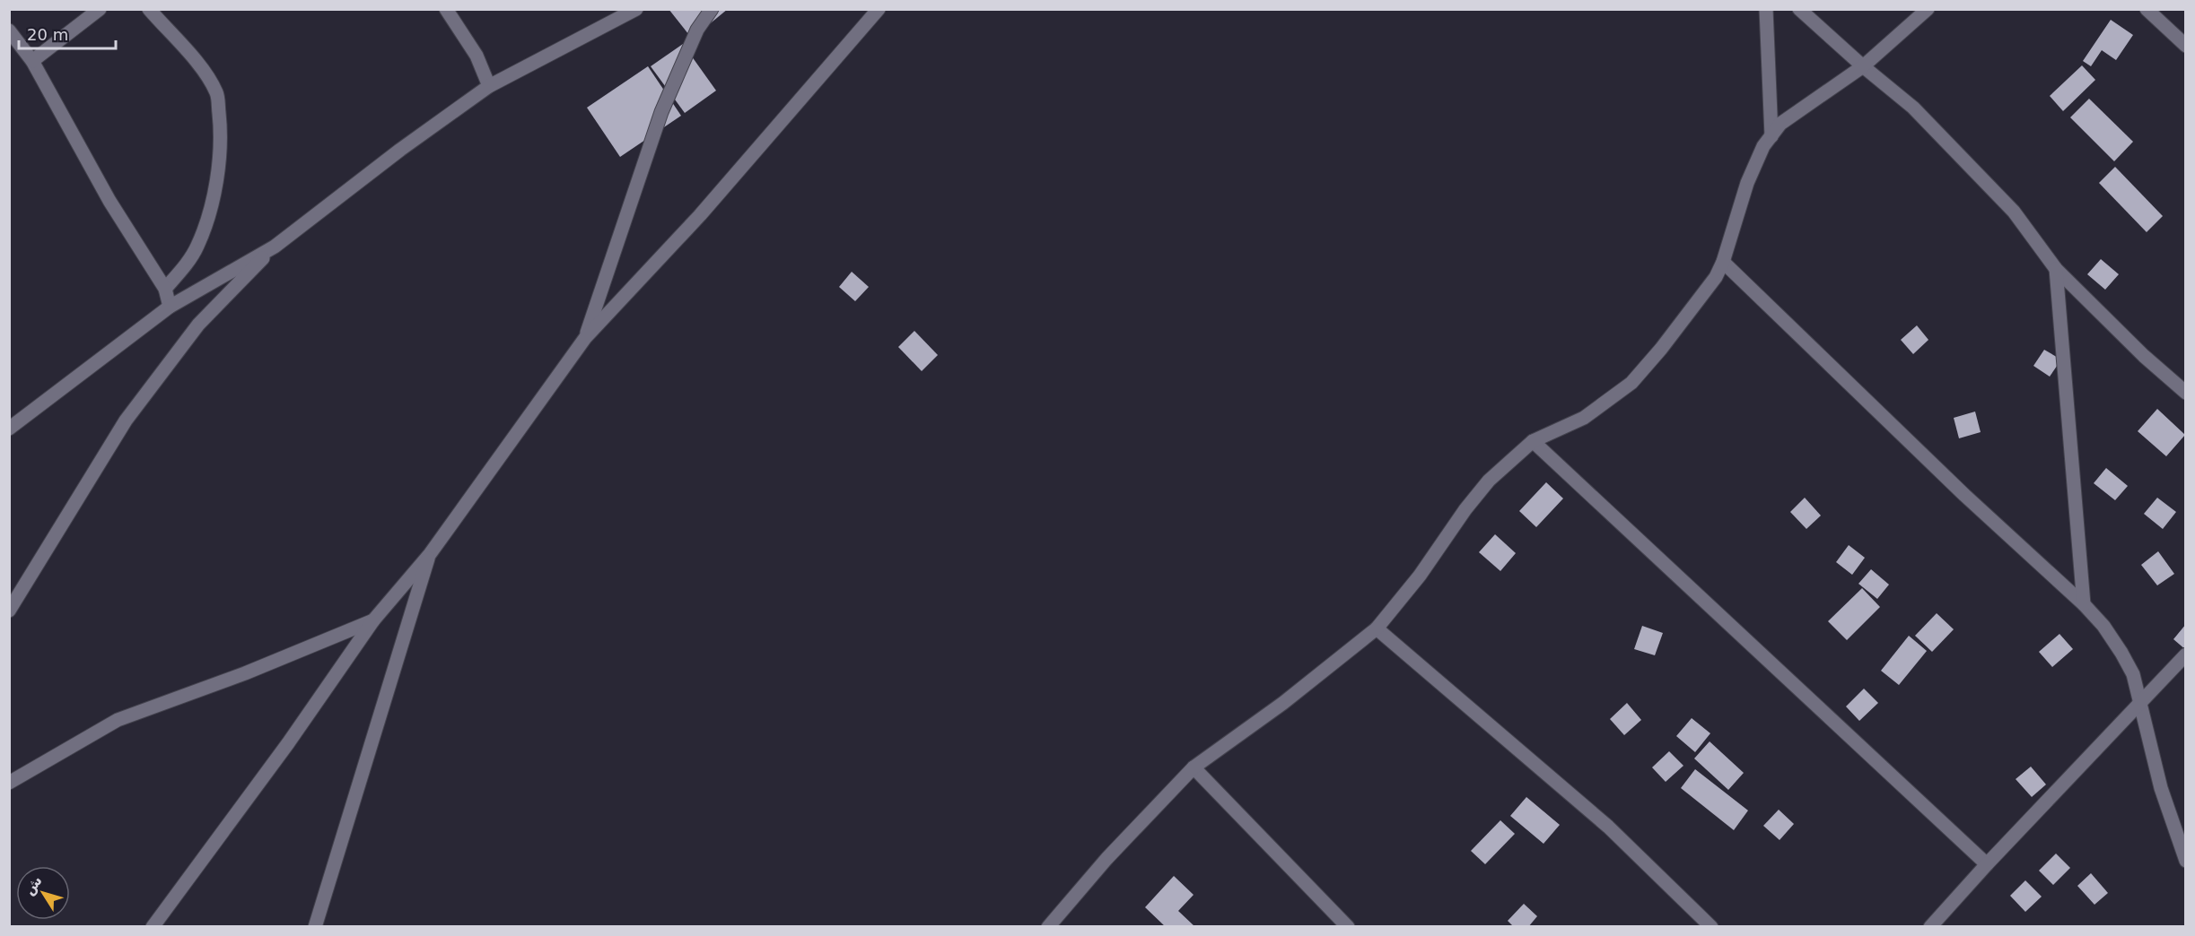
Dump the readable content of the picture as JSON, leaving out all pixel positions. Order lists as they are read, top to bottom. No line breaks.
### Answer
{"scale_bar":"20 m","north":"top left"}
